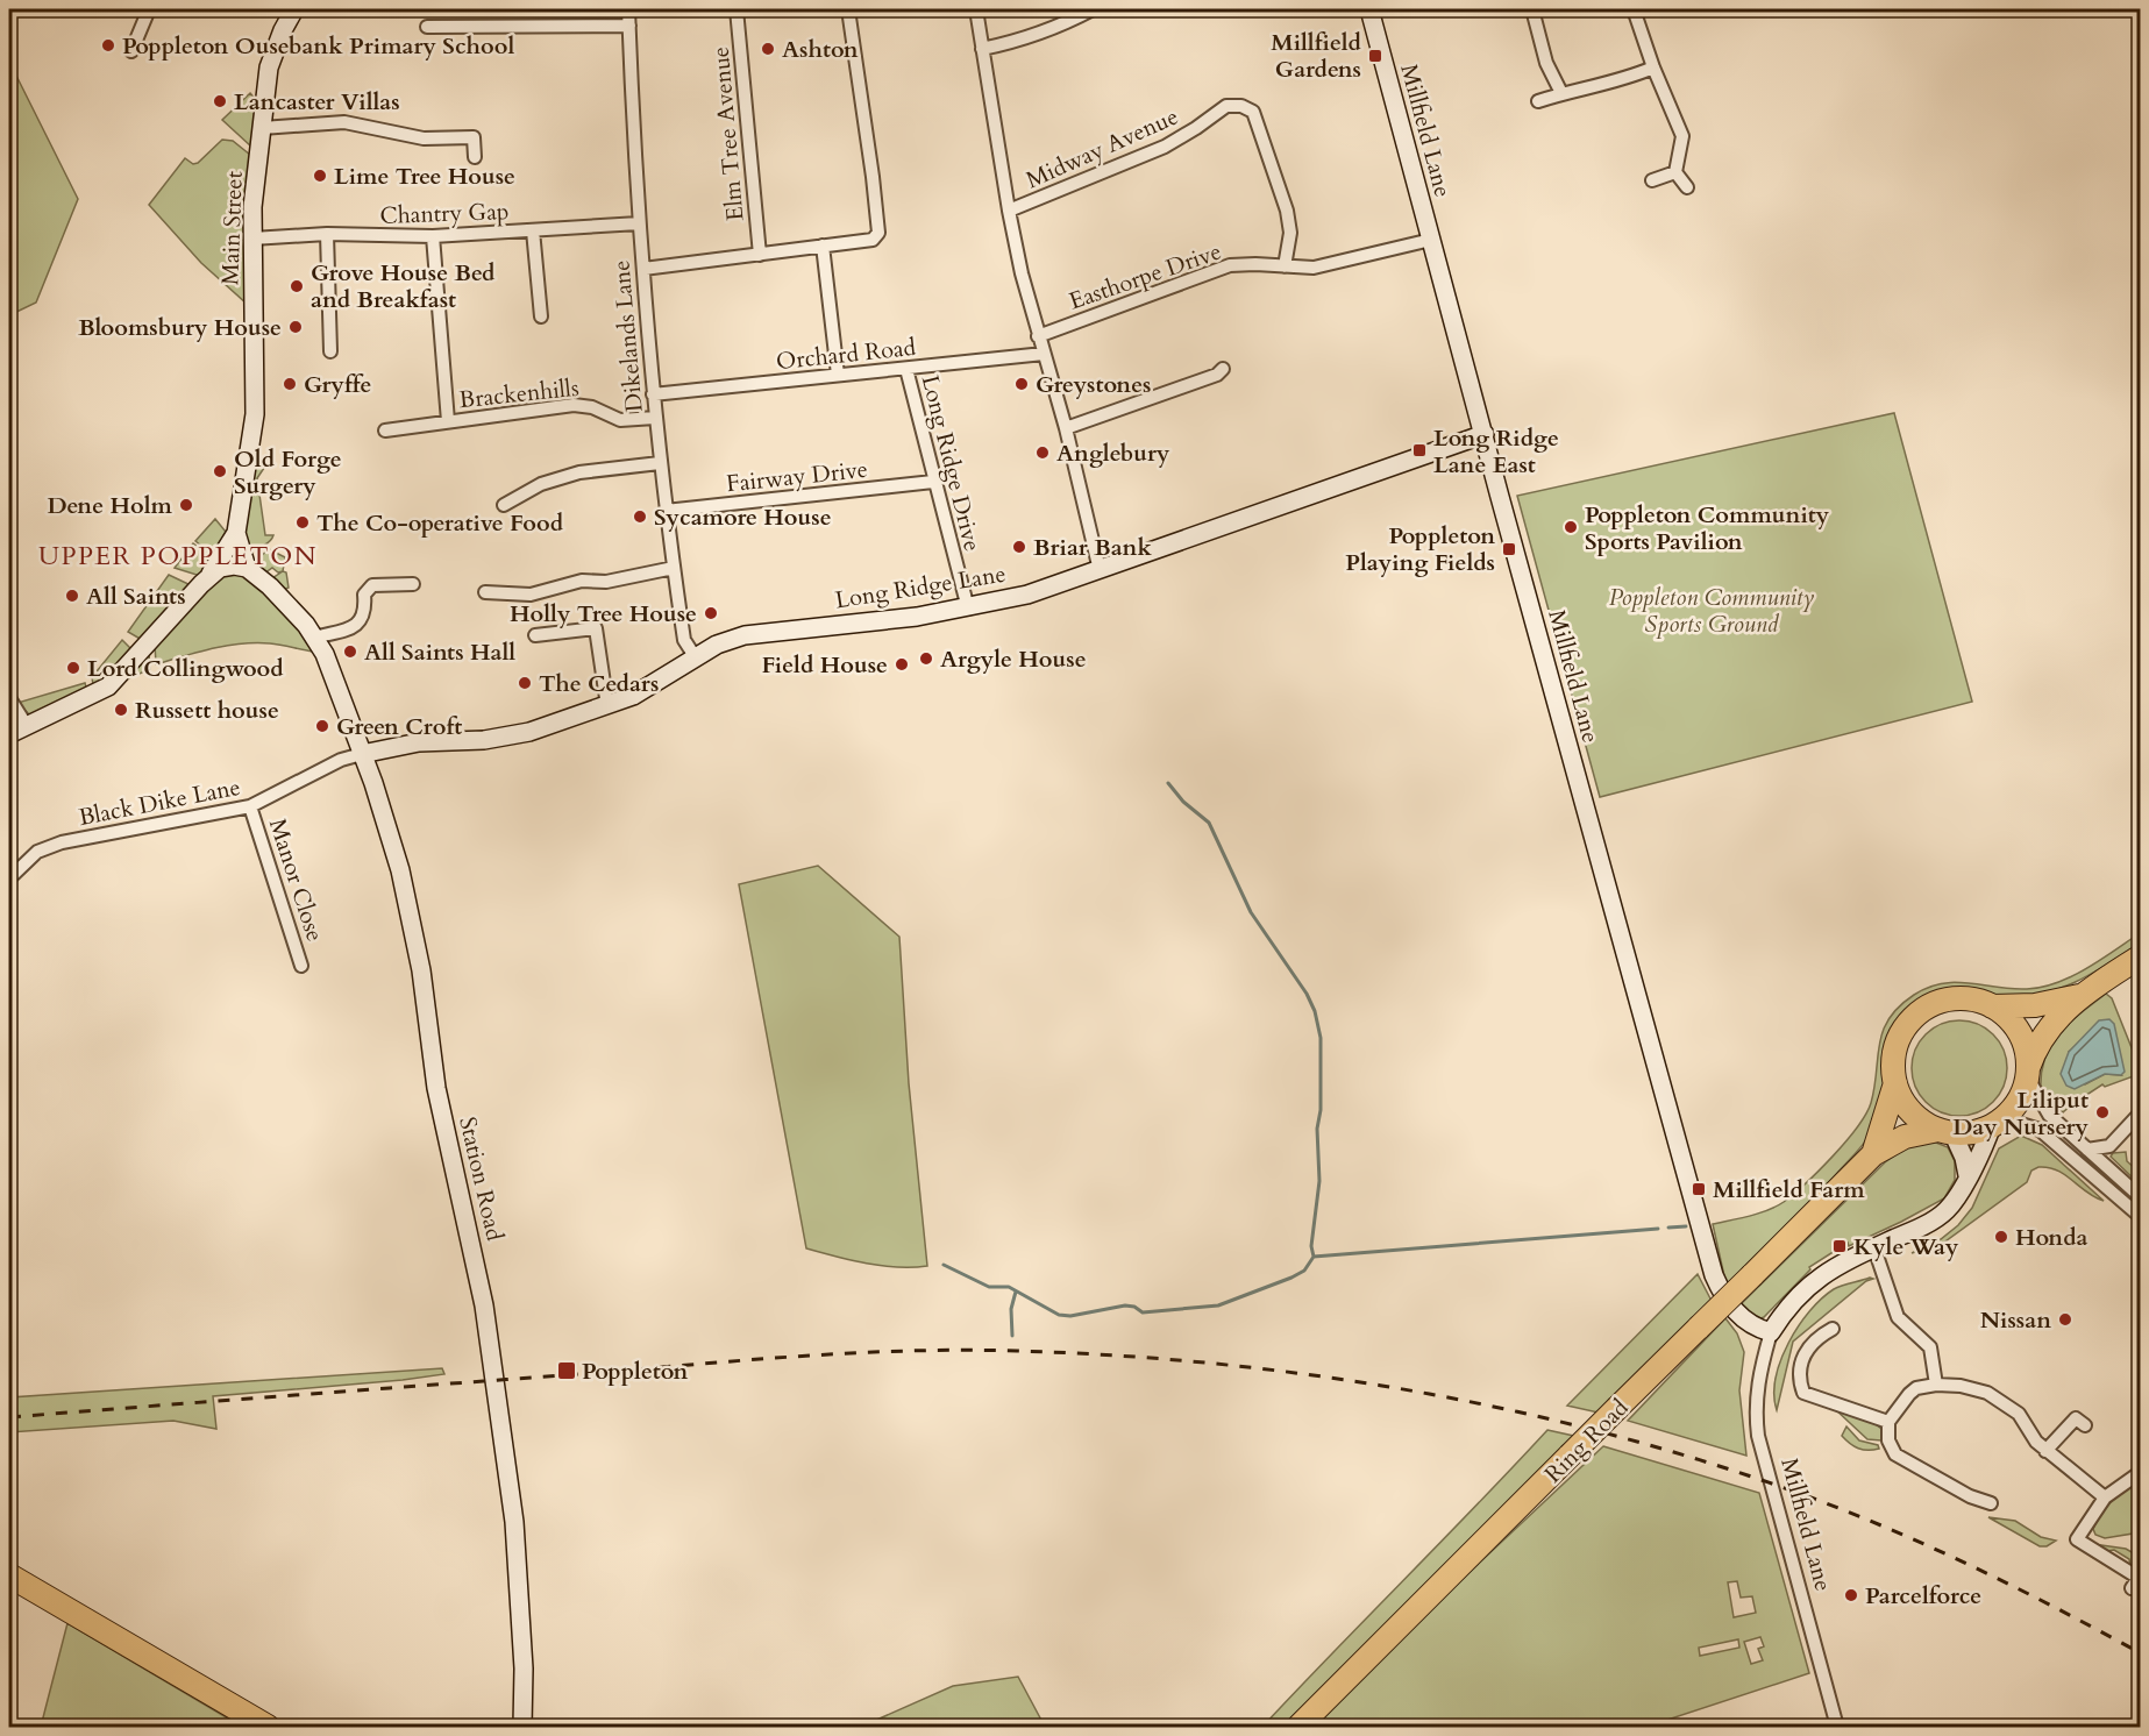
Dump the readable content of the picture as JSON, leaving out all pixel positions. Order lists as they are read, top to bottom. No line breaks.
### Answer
{"streets":{"highway":["Ring Road"],"street":["Millfield Lane","Elm Tree Avenue","Midway Avenue","Chantry Gap","Main Street","Easthorpe Drive","Dikelands Lane","Orchard Road","Brackenhills","Long Ridge Drive","Fairway Drive","Long Ridge Lane","Black Dike Lane","Manor Close","Station Road"]},"crossings":[["Millfield Lane","Easthorpe Drive"],["Millfield Lane","Long Ridge Lane"],["Millfield Lane","Ring Road"],["Midway Avenue","Easthorpe Drive"],["Chantry Gap","Main Street"],["Chantry Gap","Dikelands Lane"],["Dikelands Lane","Orchard Road"],["Dikelands Lane","Brackenhills"],["Dikelands Lane","Fairway Drive"],["Dikelands Lane","Long Ridge Lane"],["Orchard Road","Long Ridge Drive"],["Long Ridge Drive","Fairway Drive"],["Long Ridge Drive","Long Ridge Lane"],["Long Ridge Lane","Black Dike Lane"],["Long Ridge Lane","Station Road"],["Black Dike Lane","Manor Close"],["Black Dike Lane","Station Road"]],"districts":["UPPER POPPLETON"],"parks":["Poppleton Community Sports Ground"],"places":{"other":["Poppleton Ousebank Primary School","Ashton","Lancaster Villas","Lime Tree House","Grove House Bed and Breakfast","Bloomsbury House","Gryffe","Greystones","Anglebury","Old Forge Surgery","Dene Holm","Sycamore House","The Co-operative Food","Poppleton Community Sports Pavilion","Briar Bank","All Saints","Holly Tree House","All Saints Hall","Argyle House","Field House","Lord Collingwood","The Cedars","Russett house","Green Croft","Liliput Day Nursery","Honda","Nissan","Parcelforce"],"transit":["Millfield Gardens","Long Ridge Lane East","Poppleton Playing Fields","Millfield Farm","Kyle Way","Poppleton"]}}
